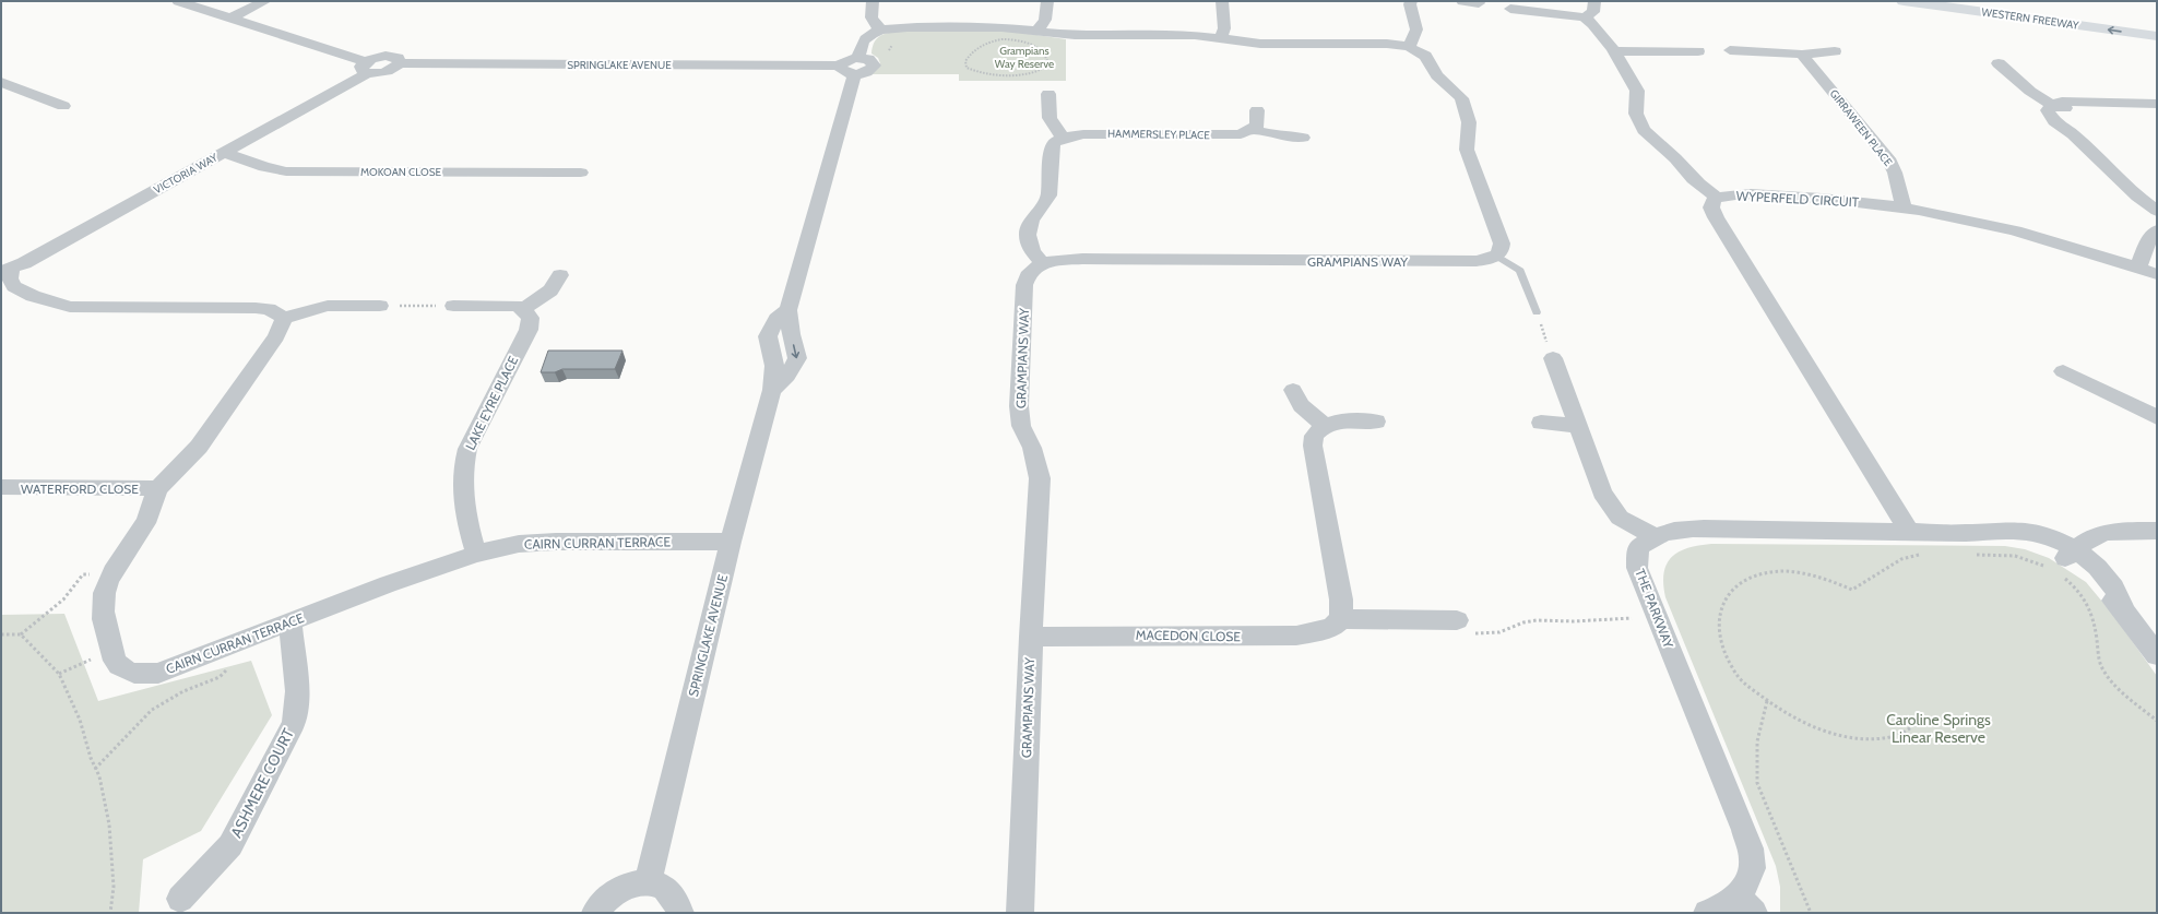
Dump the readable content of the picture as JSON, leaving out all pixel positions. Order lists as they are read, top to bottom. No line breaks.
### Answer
{"streets":{"highway":["WESTERN FREEWAY"],"street":["SPRINGLAKE AVENUE","GIRRAWEEN PLACE","HAMMERSLEY PLACE","MOKOAN CLOSE","VICTORIA WAY","WYPERFELD CIRCUIT","GRAMPIANS WAY","LAKE EYRE PLACE","WATERFORD CLOSE","CAIRN CURRAN TERRACE","THE PARKWAY","MACEDON CLOSE","ASHMERE COURT"]},"crossings":[["SPRINGLAKE AVENUE","VICTORIA WAY"],["SPRINGLAKE AVENUE","CAIRN CURRAN TERRACE"],["GIRRAWEEN PLACE","WYPERFELD CIRCUIT"],["MOKOAN CLOSE","VICTORIA WAY"],["WYPERFELD CIRCUIT","THE PARKWAY"],["GRAMPIANS WAY","MACEDON CLOSE"],["LAKE EYRE PLACE","CAIRN CURRAN TERRACE"],["WATERFORD CLOSE","CAIRN CURRAN TERRACE"],["CAIRN CURRAN TERRACE","ASHMERE COURT"]],"one_way":["WESTERN FREEWAY"],"parks":["Grampians Way Reserve","Caroline Springs Linear Reserve"]}
